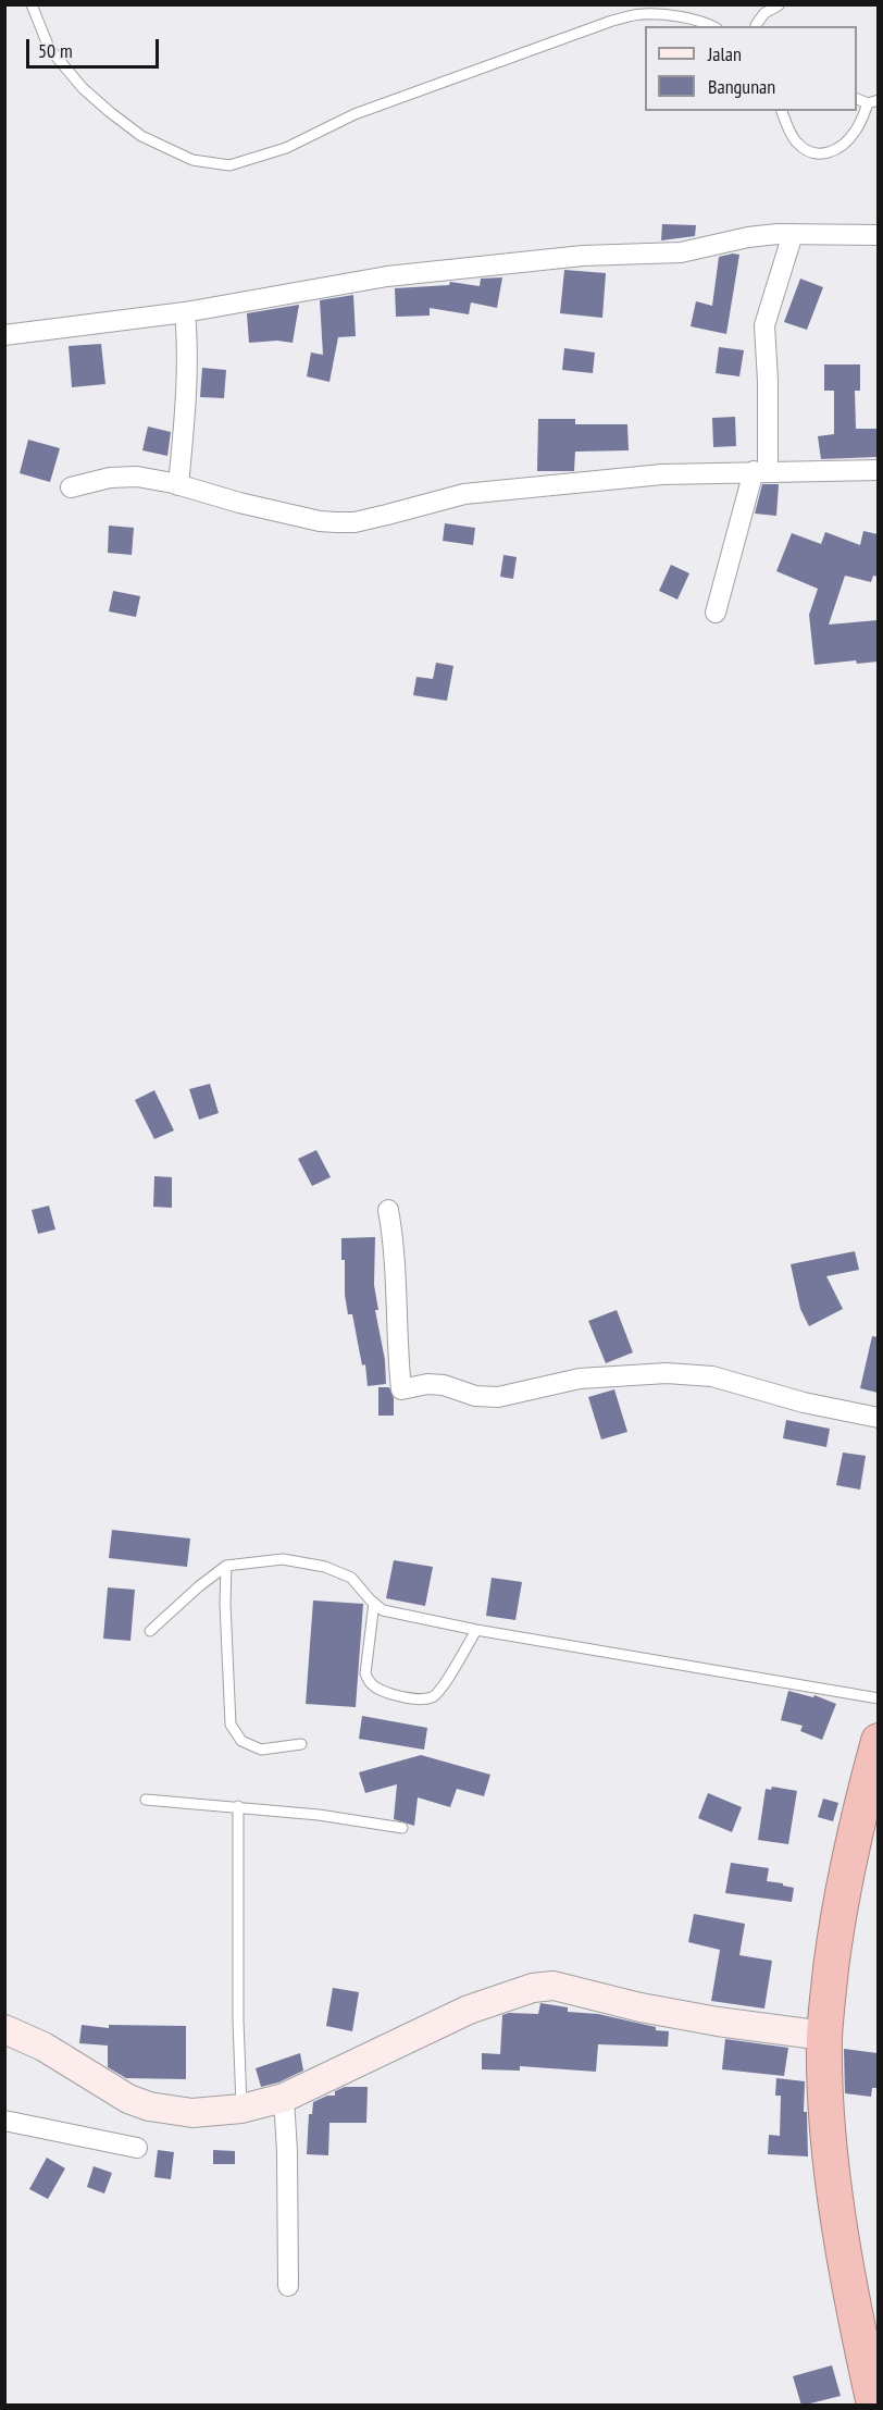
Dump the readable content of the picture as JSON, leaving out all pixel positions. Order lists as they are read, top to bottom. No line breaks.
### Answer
{"legend":["Jalan","Bangunan"],"scale_bar":"50 m"}
